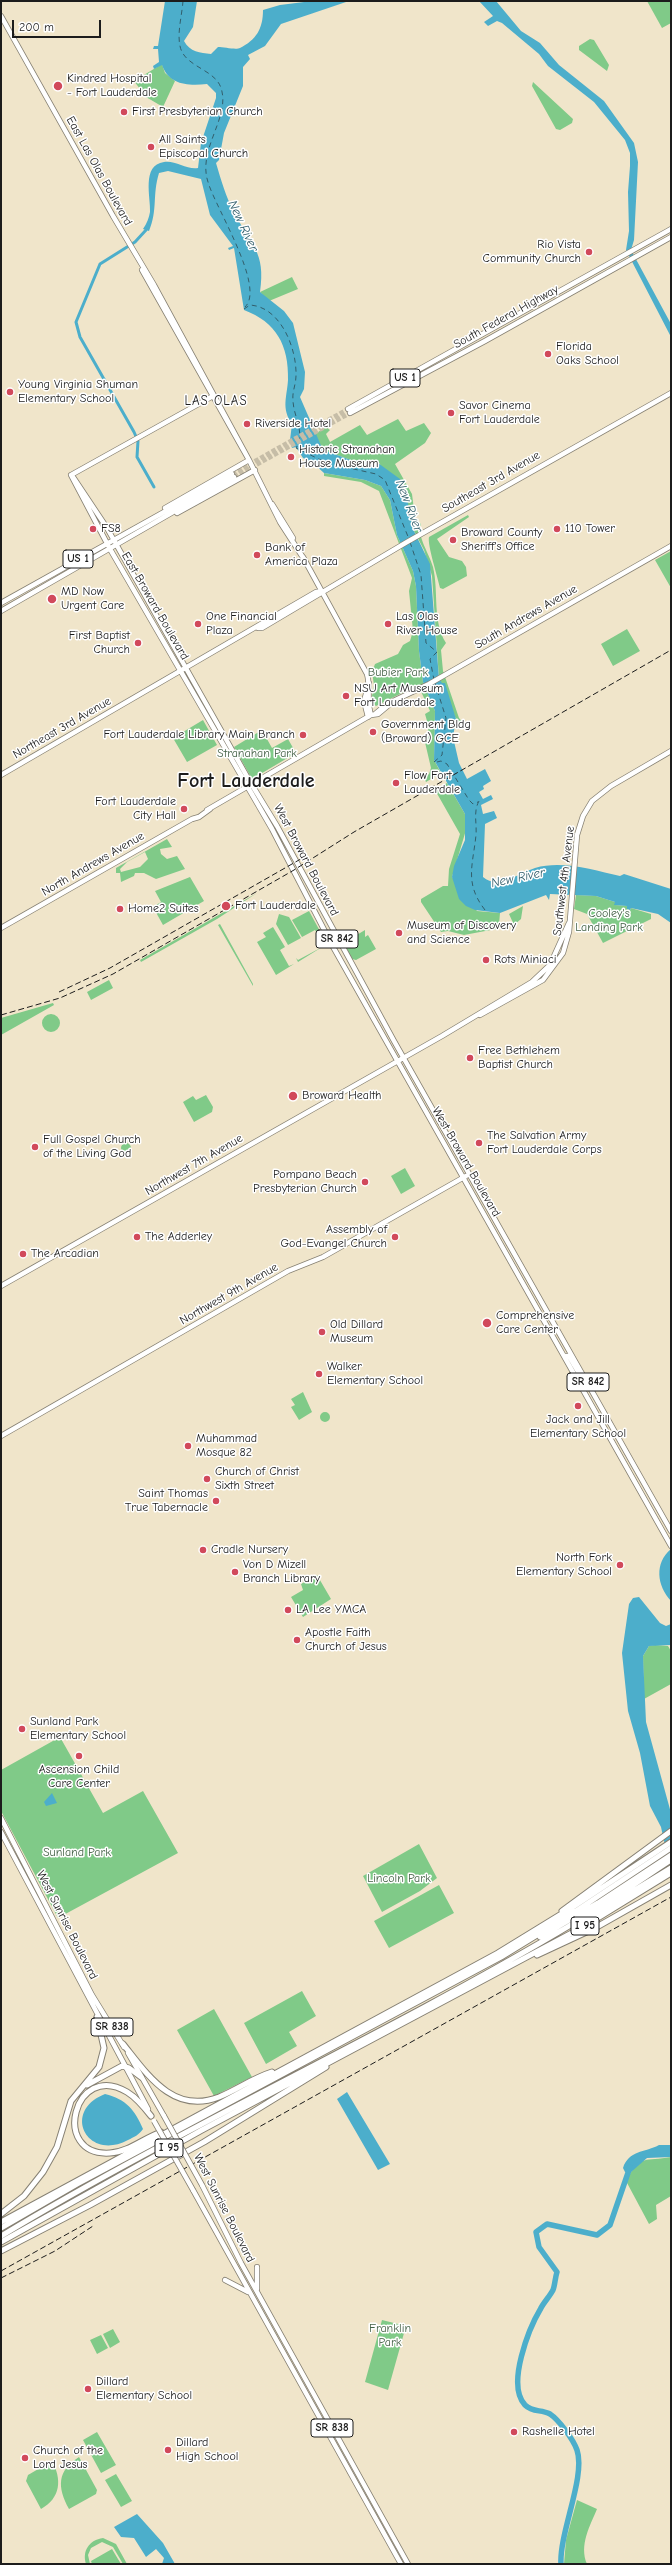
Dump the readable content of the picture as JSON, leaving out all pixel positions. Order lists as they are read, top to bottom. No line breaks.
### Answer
{"streets":{"highway":["I 95"],"main road":["East Las Olas Boulevard","South Federal Highway","US 1","Southeast 3rd Avenue","East Broward Boulevard","South Andrews Avenue","Northeast 3rd Avenue","West Broward Boulevard","North Andrews Avenue","Southwest 4th Avenue","SR 842","Northwest 7th Avenue","Northwest 9th Avenue","West Sunrise Boulevard","SR 838"]},"crossings":[["East Las Olas Boulevard","Southeast 3rd Avenue"],["East Las Olas Boulevard","East Broward Boulevard"],["East Las Olas Boulevard","South Andrews Avenue"],["South Federal Highway","US 1"],["US 1","East Broward Boulevard"],["Southeast 3rd Avenue","East Broward Boulevard"],["Southeast 3rd Avenue","Northeast 3rd Avenue"],["East Broward Boulevard","South Andrews Avenue"],["East Broward Boulevard","Northeast 3rd Avenue"],["East Broward Boulevard","West Broward Boulevard"],["East Broward Boulevard","North Andrews Avenue"],["South Andrews Avenue","West Broward Boulevard"],["South Andrews Avenue","North Andrews Avenue"],["West Broward Boulevard","North Andrews Avenue"],["West Broward Boulevard","Northwest 7th Avenue"],["West Broward Boulevard","Northwest 9th Avenue"],["Southwest 4th Avenue","Northwest 7th Avenue"]],"districts":["LAS OLAS","Fort Lauderdale"],"water":["New River"],"parks":["Bubier Park","Stranahan Park","Cooley's Landing Park","Sunland Park","Lincoln Park","Franklin Park"],"places":["Kindred Hospital - Fort Lauderdale","First Presbyterian Church","All Saints Episcopal Church","Rio Vista Community Church","Florida Oaks School","Young Virginia Shuman Elementary School","Savor Cinema Fort Lauderdale","Riverside Hotel","Historic Stranahan House Museum","FS8","110 Tower","Broward County Sheriff's Office","Bank of America Plaza","MD Now Urgent Care","One Financial Plaza","Las Olas River House","First Baptist Church","NSU Art Museum Fort Lauderdale","Government Bldg (Broward) GCE","Fort Lauderdale Library Main Branch","Flow Fort Lauderdale","Fort Lauderdale City Hall","Fort Lauderdale","Home2 Suites","Museum of Discovery and Science","Rots Miniaci","Free Bethlehem Baptist Church","Broward Health","The Salvation Army Fort Lauderdale Corps","Full Gospel Church of the Living God","Pompano Beach Presbyterian Church","The Adderley","Assembly of God-Evangel Church","The Arcadian","Comprehensive Care Center","Old Dillard Museum","Walker Elementary School","Jack and Jill Elementary School","Muhammad Mosque 82","Church of Christ Sixth Street","Saint Thomas True Tabernacle","Cradle Nursery","North Fork Elementary School","Von D Mizell Branch Library","LA Lee YMCA","Apostle Faith Church of Jesus","Sunland Park Elementary School","Ascension Child Care Center","Dillard Elementary School","Rashelle Hotel","Dillard High School","Church of the Lord Jesus"],"scale_bar":"200 m"}
